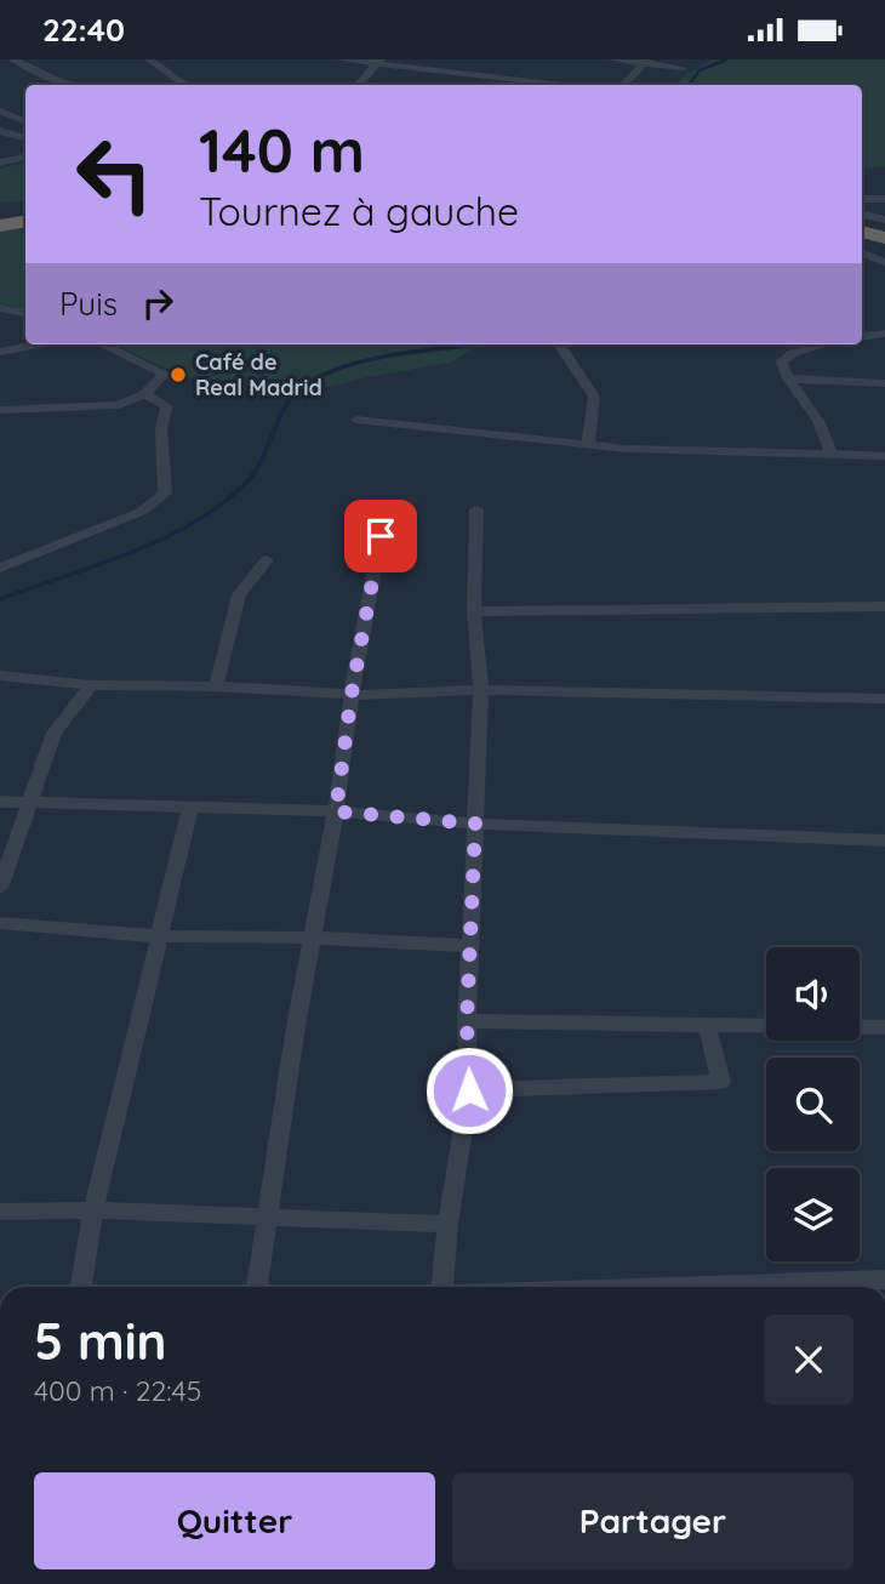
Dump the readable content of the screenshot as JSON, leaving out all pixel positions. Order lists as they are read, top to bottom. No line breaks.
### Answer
{"places":["Café de Real Madrid"],"page":{"status":"22:40","turn":["140 m","Tournez à gauche"],"then":"Puis","heading":["5 min","400 m · 22:45"],"buttons":["Quitter","Partager"]}}
